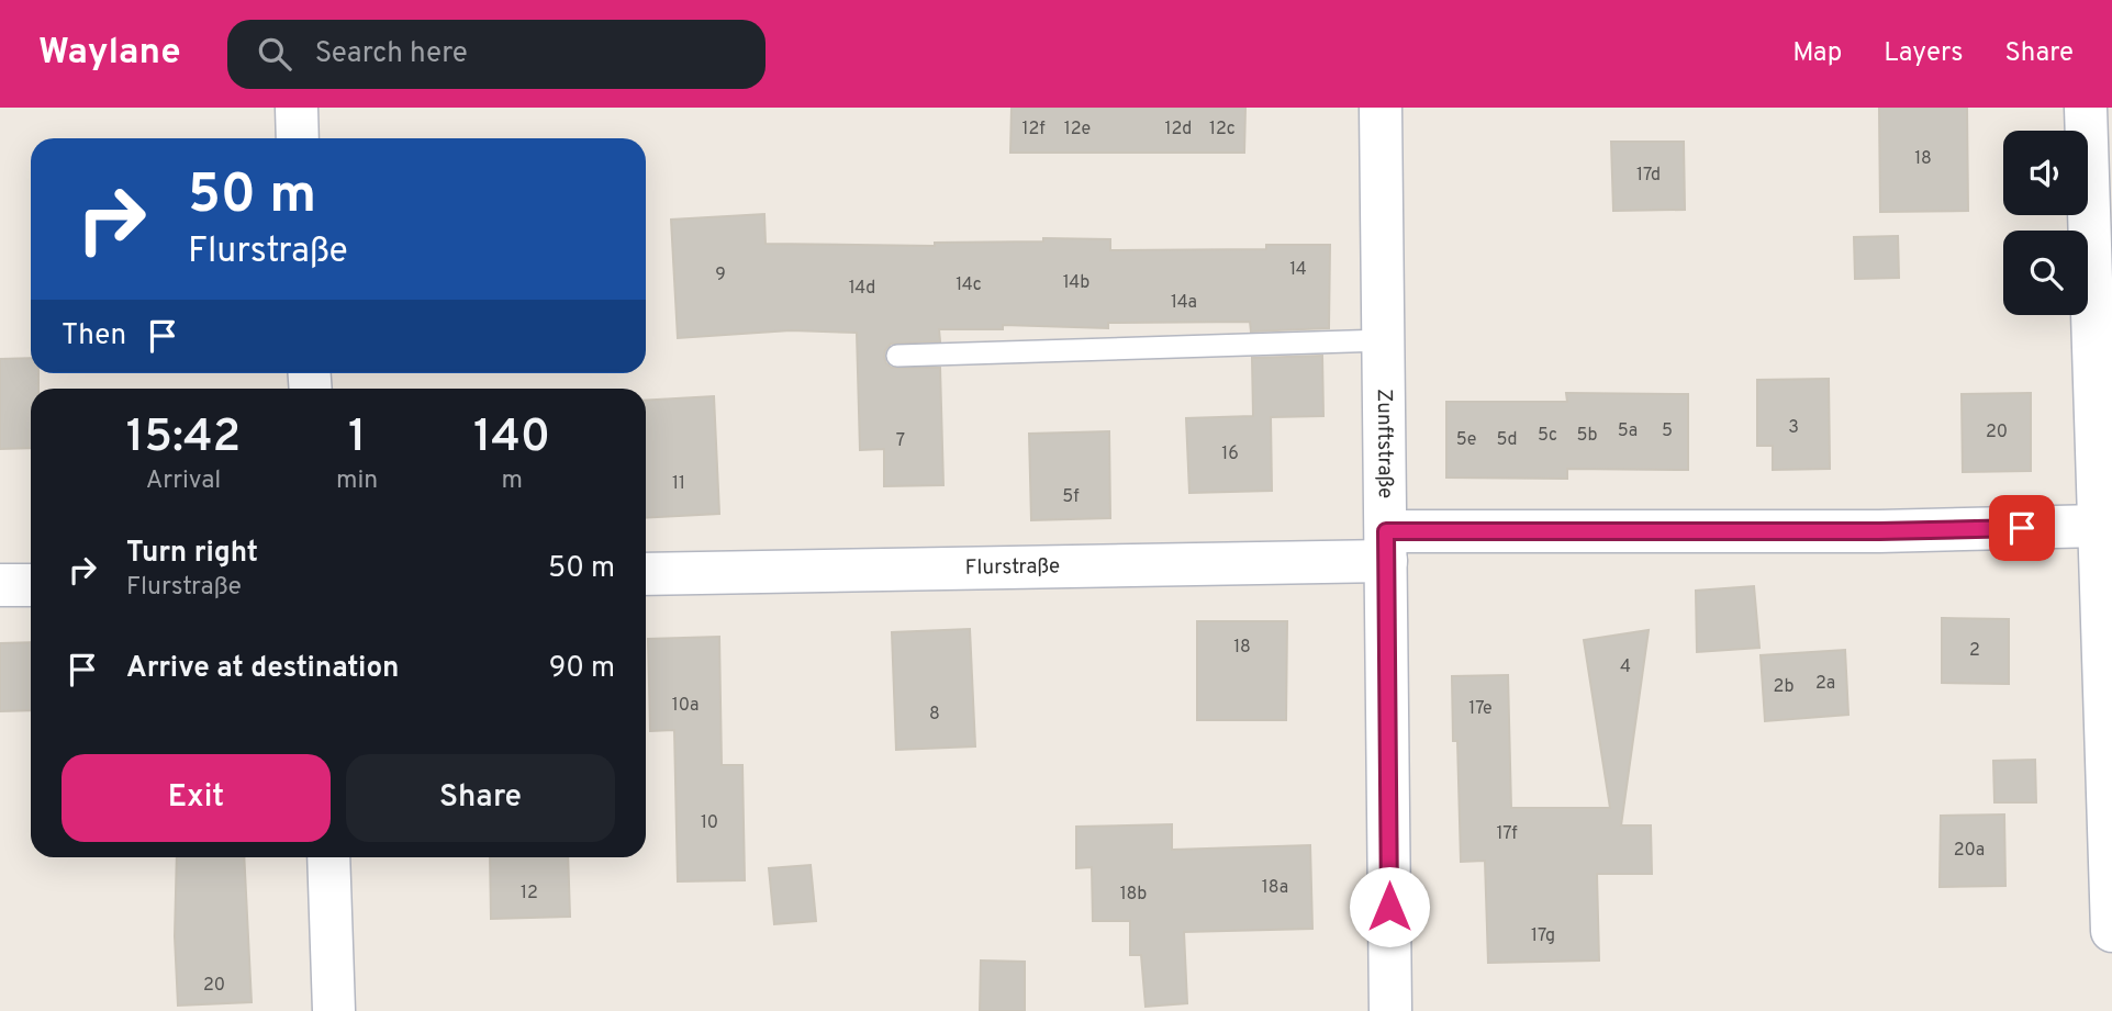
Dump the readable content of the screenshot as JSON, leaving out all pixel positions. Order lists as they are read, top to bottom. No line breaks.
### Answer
{"streets":{"street":["Zunftstraße","Flurstraße"]},"crossings":[["Zunftstraße","Flurstraße"]],"house_numbers":["12f","12e","12d","12c","18","17d","14","9","14b","14c","14d","14a","3","5a","5","20","5c","5b","5e","5d","7","16","11","5f","18","2","4","2a","2b","10a","17e","8","10","17f","20a","18a","12","18b","17g","20"],"page":{"header":"Waylane","search":"Search here","nav":["Map","Layers","Share"],"turn":["50 m","Flurstraße"],"then":"Then","eta":["15:42","Arrival","1","min","140","m"],"list":[{"name":"Turn right","note":"Flurstraße","value":"50 m"},{"name":"Arrive at destination","value":"90 m"}],"buttons":["Exit","Share"]}}
